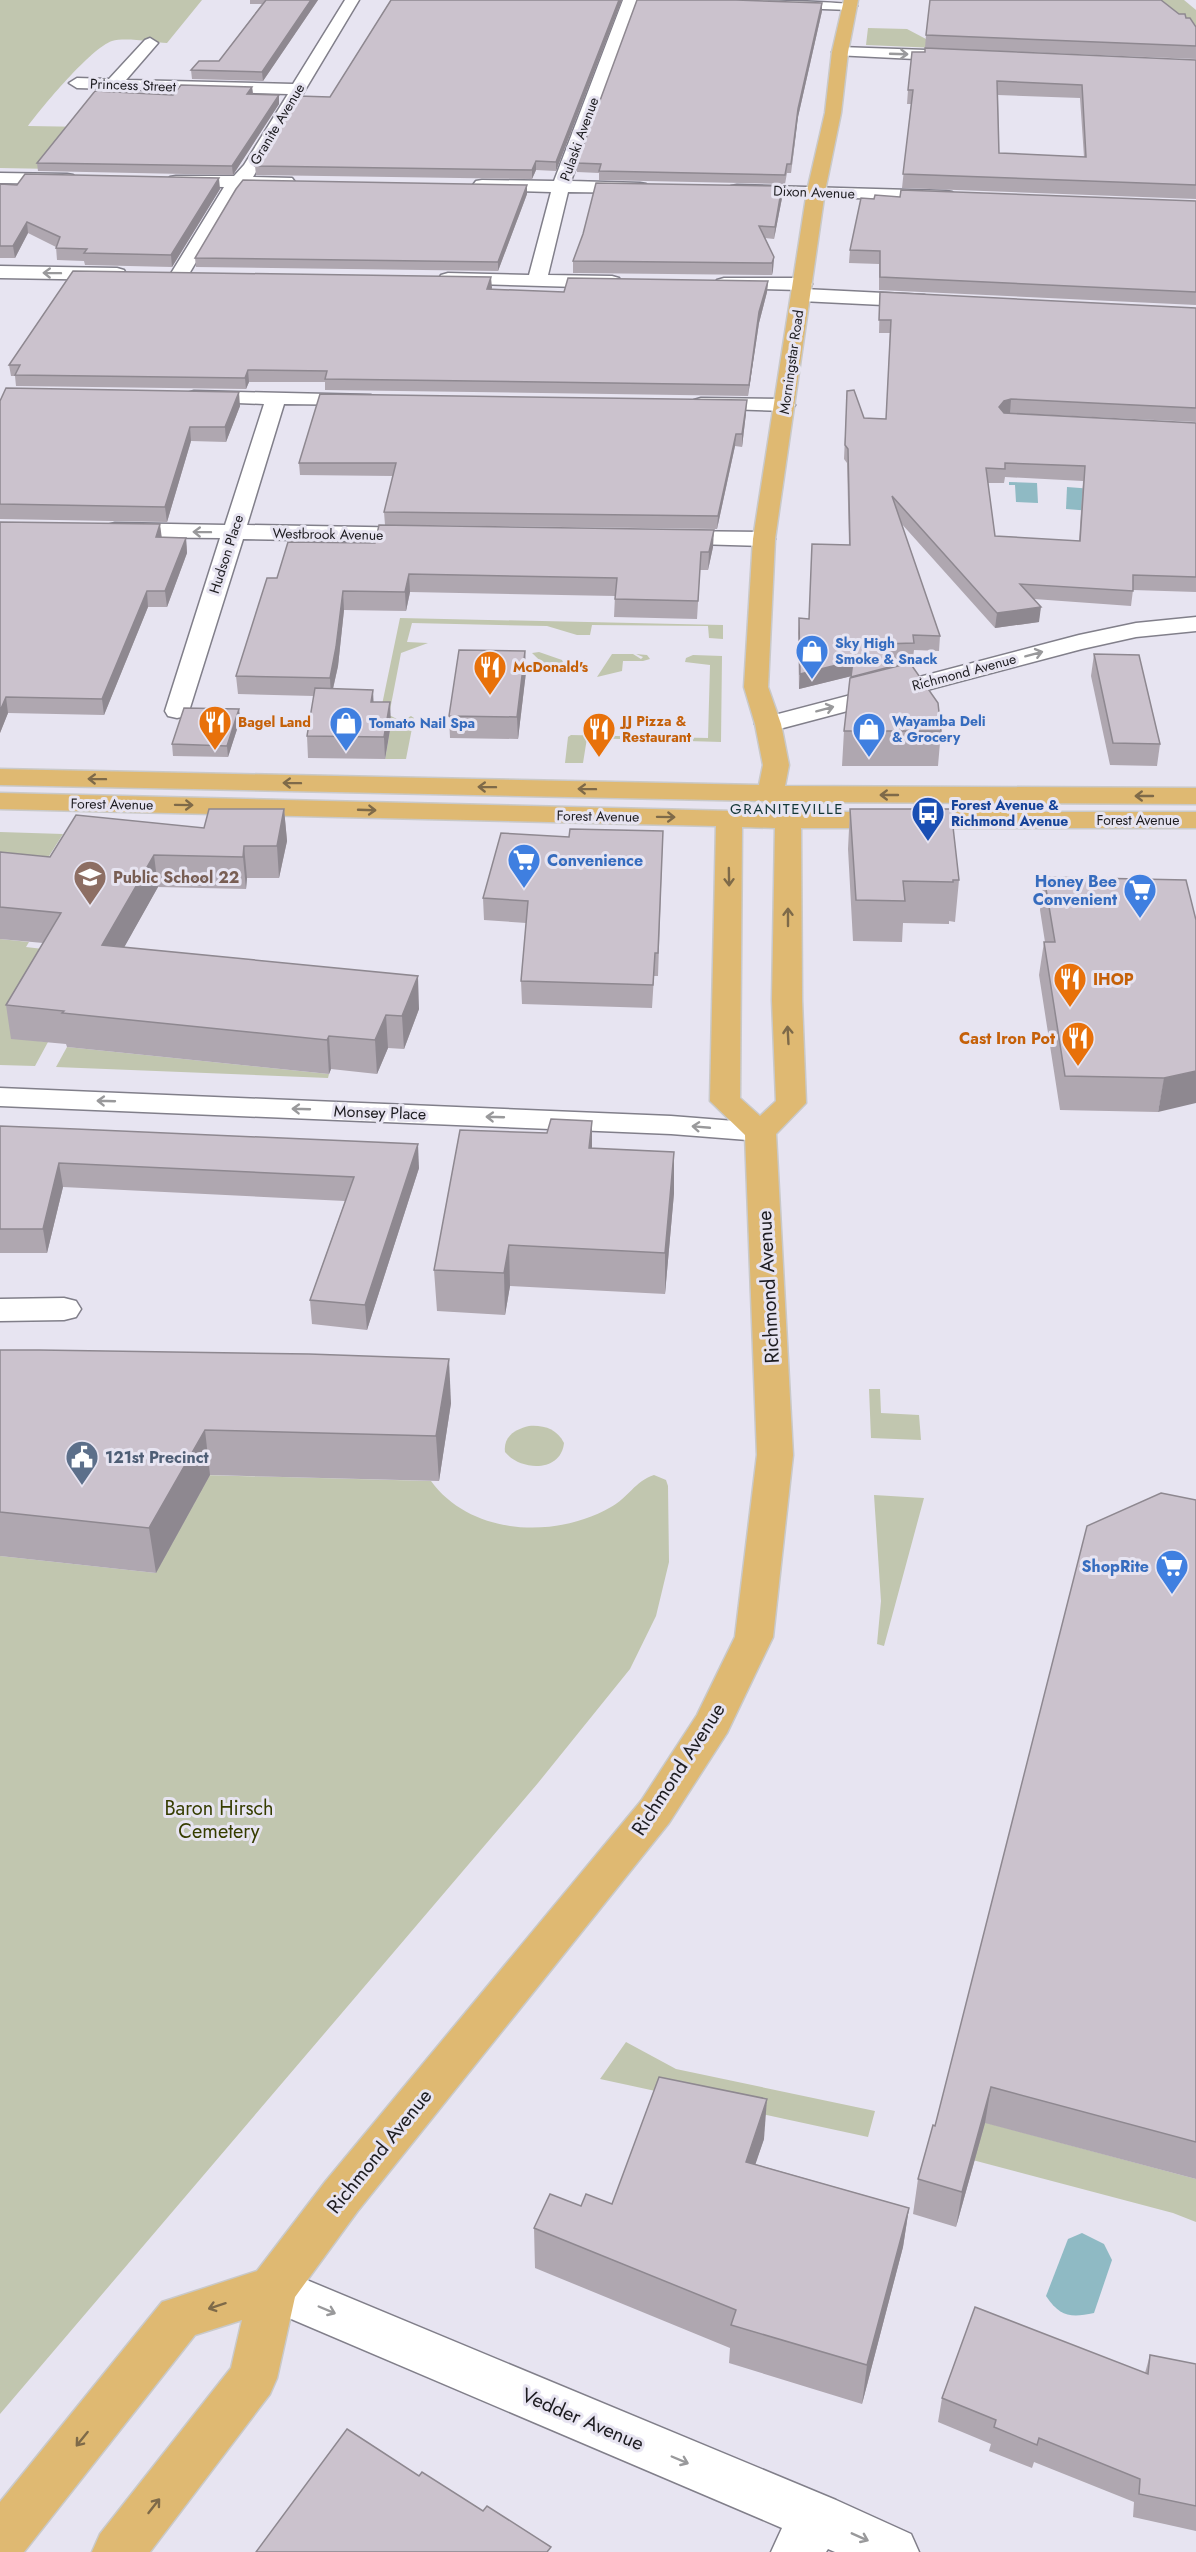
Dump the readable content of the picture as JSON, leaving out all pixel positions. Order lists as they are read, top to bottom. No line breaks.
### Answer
{"streets":{"main road":["Morningstar Road","Richmond Avenue","Forest Avenue"],"street":["Princess Street","Granite Avenue","Pulaski Avenue","Dixon Avenue","Westbrook Avenue","Hudson Place","Monsey Place","Vedder Avenue"]},"crossings":[["Princess Street","Granite Avenue"],["Dixon Avenue","Morningstar Road"],["Morningstar Road","Richmond Avenue"],["Westbrook Avenue","Hudson Place"],["Richmond Avenue","Monsey Place"],["Richmond Avenue","Vedder Avenue"]],"one_way":["Monsey Place","Vedder Avenue"],"districts":["GRANITEVILLE"],"parks":["Baron Hirsch Cemetery"],"places":{"shop":["Sky High Smoke & Snack","Tomato Nail Spa","Wayamba Deli & Grocery"],"restaurant":["McDonald's","Bagel Land","JJ Pizza & Restaurant","IHOP","Cast Iron Pot"],"bus stop":["Forest Avenue & Richmond Avenue"],"supermarket":["Convenience","Honey Bee Convenient","ShopRite"],"school or university":["Public School 22"],"public building":["121st Precinct"]}}
